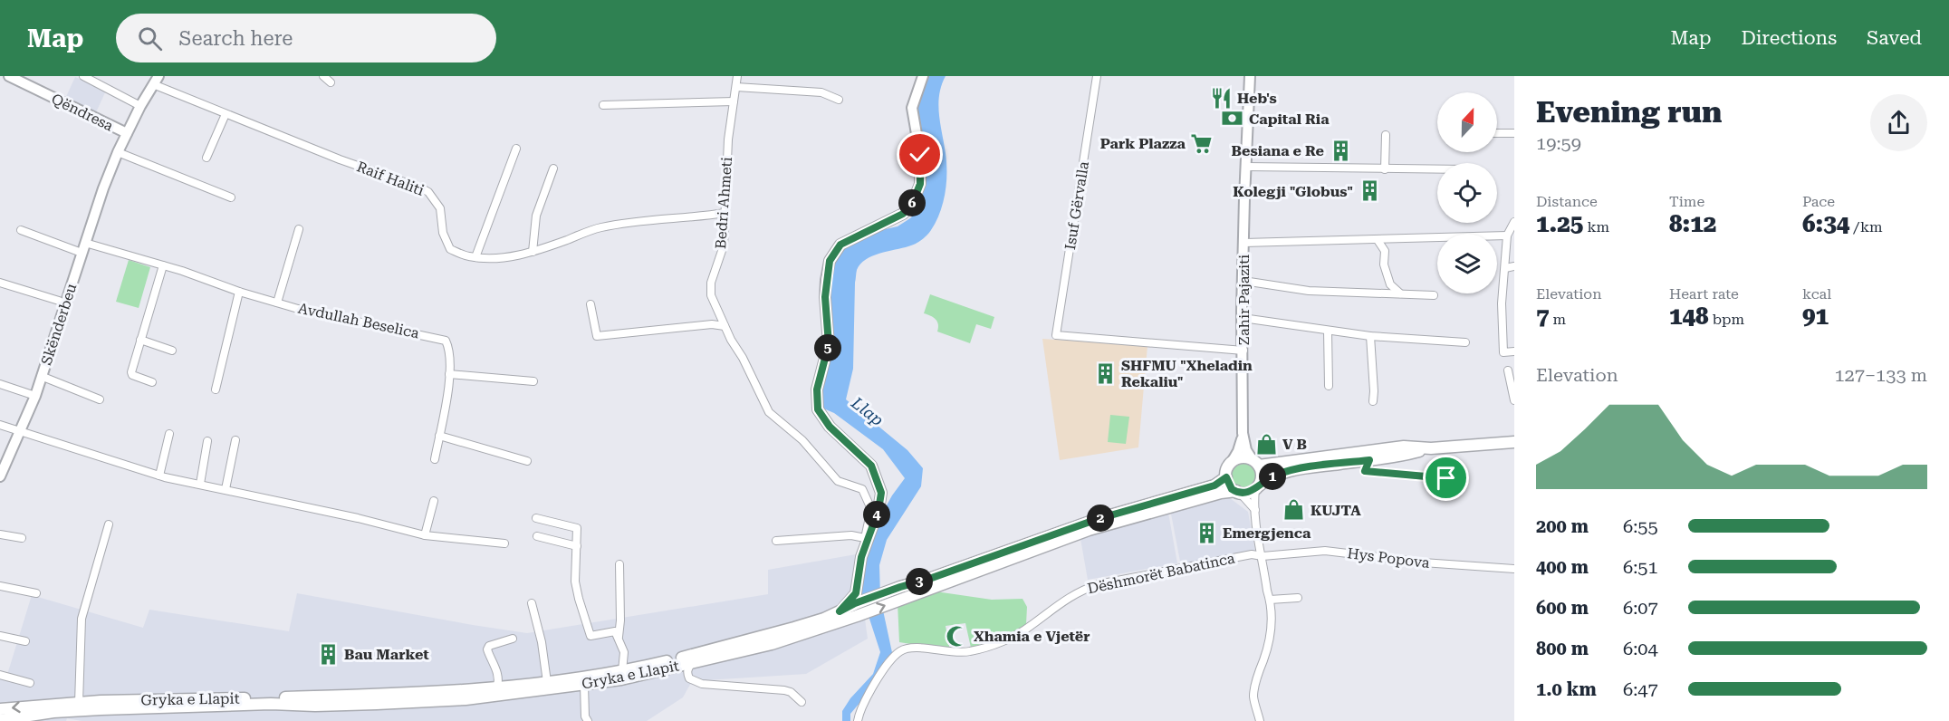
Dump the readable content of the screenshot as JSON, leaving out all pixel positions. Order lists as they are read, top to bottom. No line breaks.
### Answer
{"streets":{"main road":["Qëndresa","Zahir Pajaziti","Skënderbeu","Gryka e Llapit"],"street":["Raif Haliti","Bedri Ahmeti","Isuf Gërvalla","Avdullah Beselica","Hys Popova","Dëshmorët Babatinca"]},"crossings":[["Qëndresa","Skënderbeu"],["Raif Haliti","Bedri Ahmeti"],["Raif Haliti","Skënderbeu"],["Isuf Gërvalla","Zahir Pajaziti"],["Zahir Pajaziti","Gryka e Llapit"],["Avdullah Beselica","Skënderbeu"],["Hys Popova","Dëshmorët Babatinca"]],"water":["Llap"],"places":{"restaurant":["Heb's"],"bank":["Capital Ria"],"supermarket":["Park Plazza"],"building":["Besiana e Re","Kolegji \"Globus\"","SHFMU \"Xheladin Rekaliu\"","Emergjenca","Bau Market"],"shop":["V B","KUJTA"],"mosque":["Xhamia e Vjetër"]},"north":"top","page":{"header":"Map","search":"Search here","nav":["Map","Directions","Saved"],"heading":["Evening run","19:59"],"stats":[["Distance","1.25 km"],["Time","8:12"],["Pace","6:34 /km"],["Elevation","7 m"],["Heart rate","148 bpm"],["kcal","91"]],"pins":["6","5","1","4","2","3"],"chart":["Elevation","127–133 m"],"list":[{"name":"200 m","note":"6:55"},{"name":"400 m","note":"6:51"},{"name":"600 m","note":"6:07"},{"name":"800 m","note":"6:04"},{"name":"1.0 km","note":"6:47"}]}}
